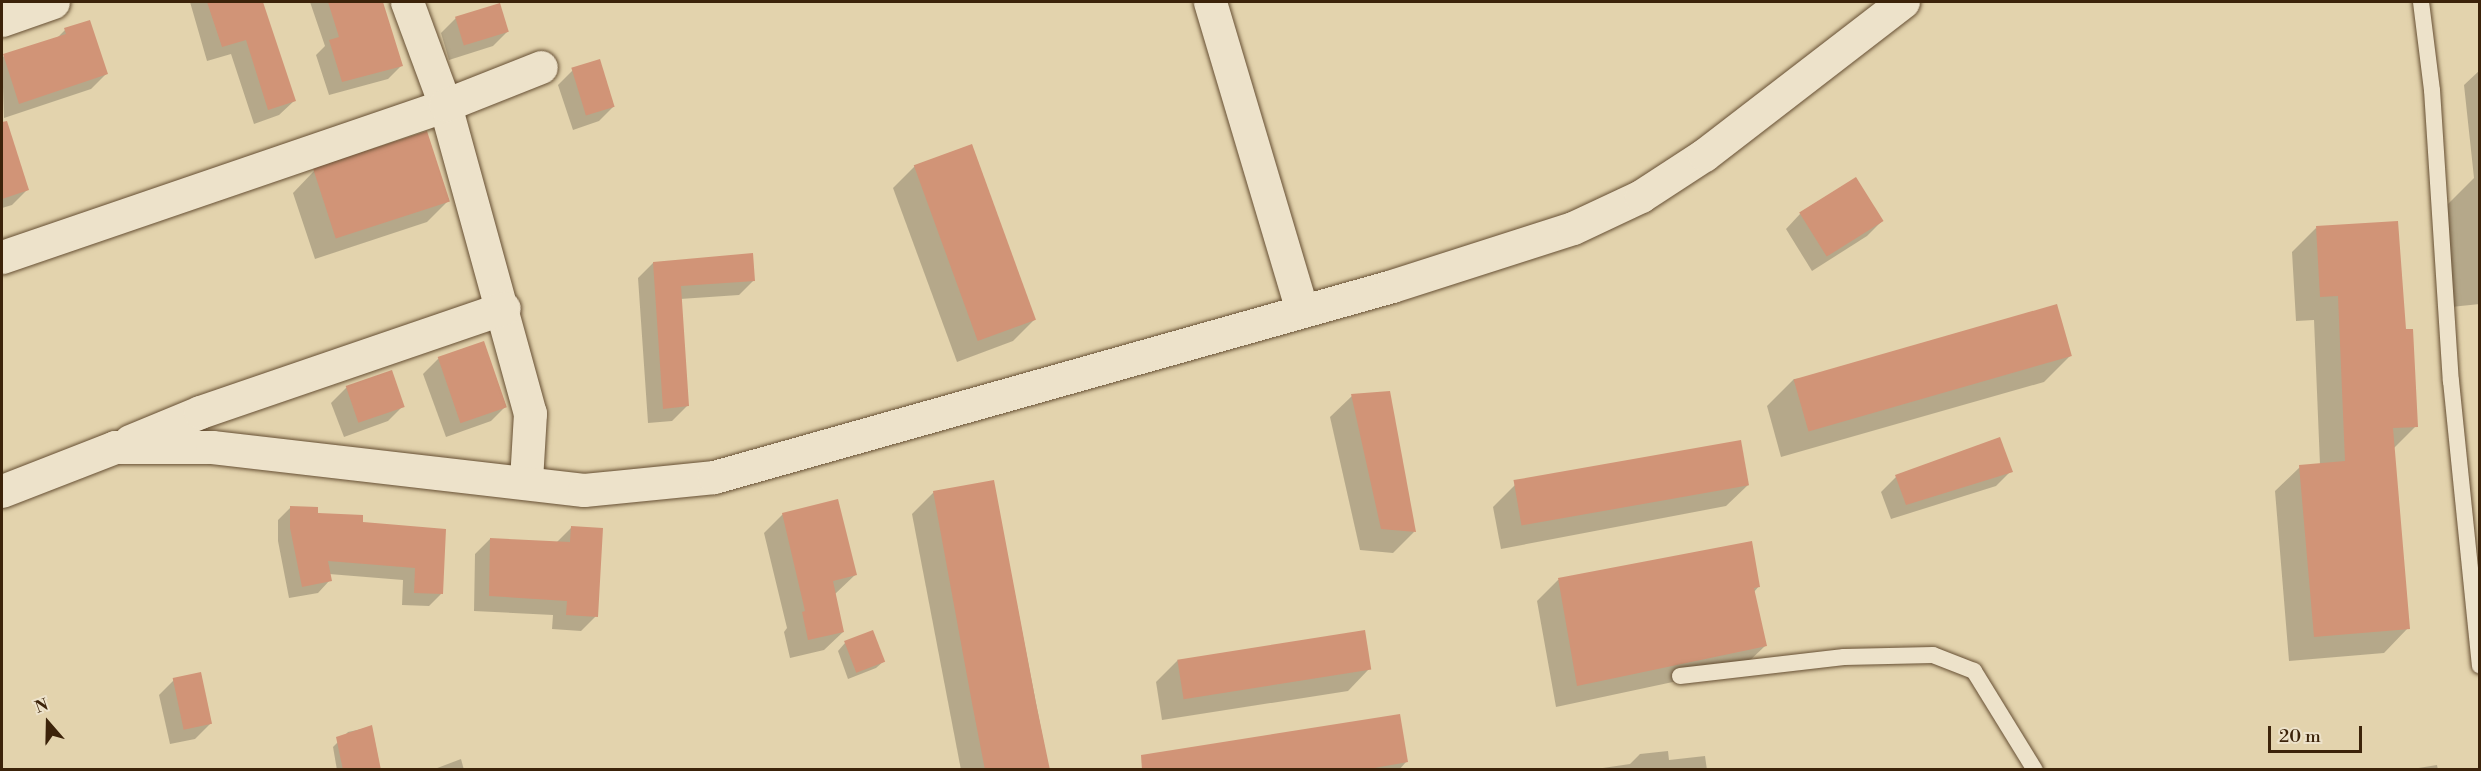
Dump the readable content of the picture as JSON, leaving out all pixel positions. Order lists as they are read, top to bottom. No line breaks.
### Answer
{"scale_bar":"20 m","north":"top"}
